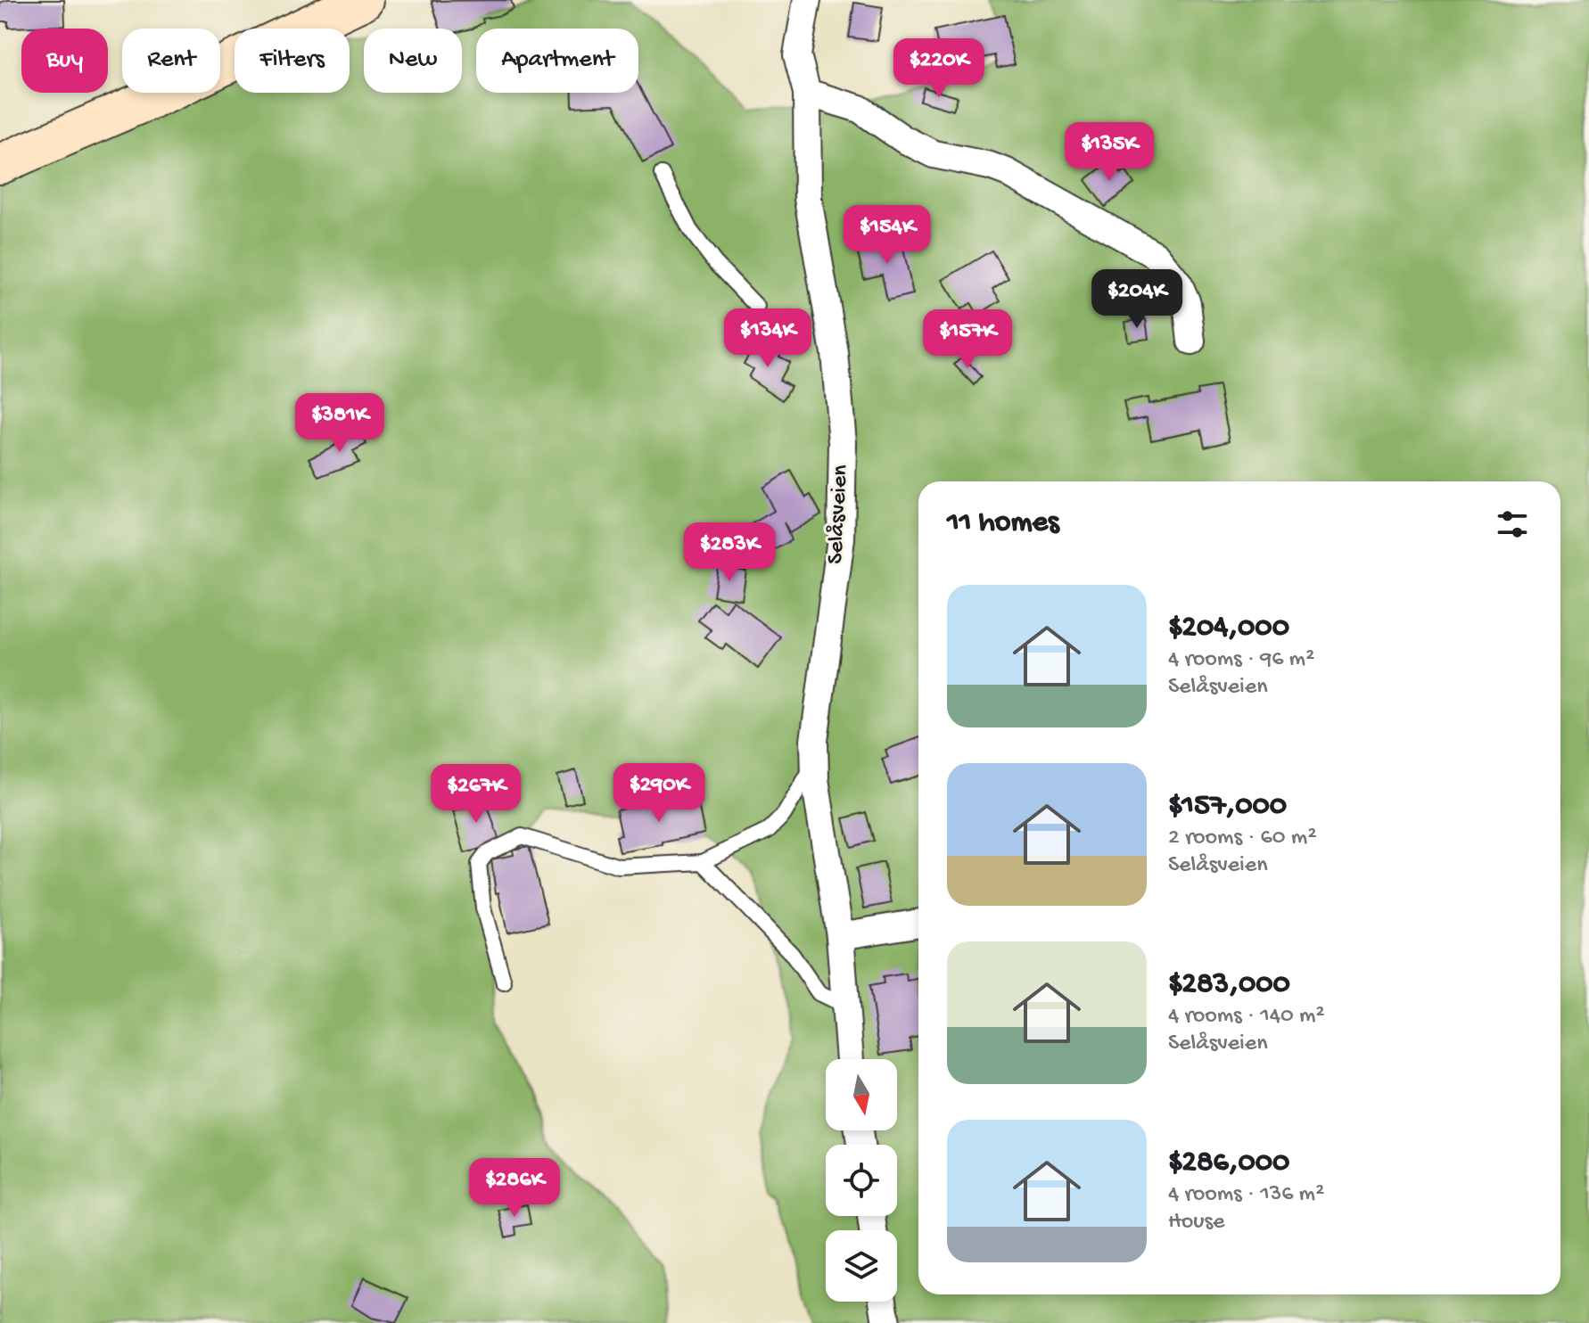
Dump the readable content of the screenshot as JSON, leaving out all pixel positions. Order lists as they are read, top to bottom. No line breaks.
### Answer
{"streets":{"street":["Selåsveien"]},"north":"bottom","page":{"chip":["Buy","Rent","Filters","New","Apartment"],"price":["$220K","$135K","$154K","$204K","$134K","$157K","$381K","$283K","$290K","$267K","$286K"],"heading":"11 homes","list":[{"name":"$204,000","note":"4 rooms · 96 m² · Selåsveien"},{"name":"$157,000","note":"2 rooms · 60 m² · Selåsveien"},{"name":"$283,000","note":"4 rooms · 140 m² · Selåsveien"},{"name":"$286,000","note":"4 rooms · 136 m² · House"}]}}
